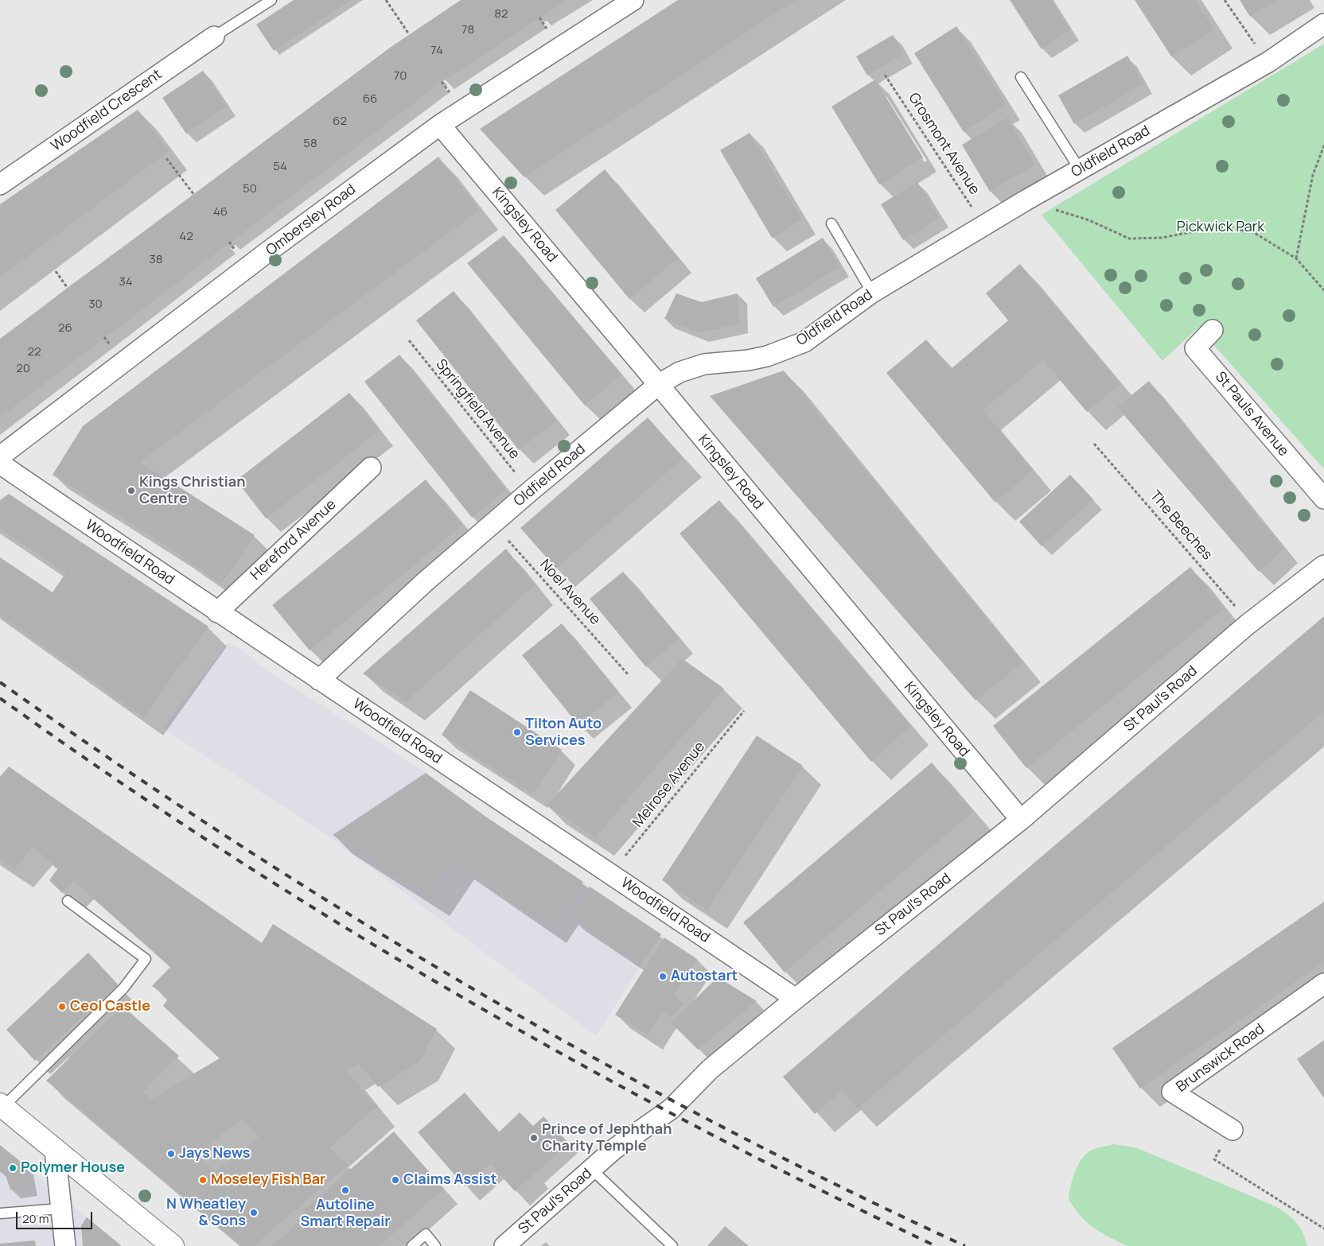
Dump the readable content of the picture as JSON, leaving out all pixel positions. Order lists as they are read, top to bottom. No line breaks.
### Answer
{"streets":{"street":["Woodfield Crescent","Oldfield Road","Ombersley Road","Kingsley Road","St Pauls Avenue","Hereford Avenue","Woodfield Road","St Paul's Road","Brunswick Road"],"path":["Grosmont Avenue","Springfield Avenue","The Beeches","Noel Avenue","Melrose Avenue"]},"crossings":[["Grosmont Avenue","Oldfield Road"],["Oldfield Road","Kingsley Road"],["Oldfield Road","Springfield Avenue"],["Oldfield Road","Woodfield Road"],["Oldfield Road","Noel Avenue"],["Ombersley Road","Kingsley Road"],["Kingsley Road","St Paul's Road"],["The Beeches","St Paul's Road"],["Hereford Avenue","Woodfield Road"],["Woodfield Road","St Paul's Road"],["Woodfield Road","Melrose Avenue"]],"parks":["Pickwick Park"],"places":["Kings Christian Centre","Tilton Auto Services","Autostart","Ceol Castle","Prince of Jephthah Charity Temple","Jays News","Polymer House","Moseley Fish Bar","Claims Assist","Autoline Smart Repair","N Wheatley & Sons"],"house_numbers":["82","78","74","70","66","62","58","54","50","46","42","38","34","30","26","22","20"],"scale_bar":"20 m"}
